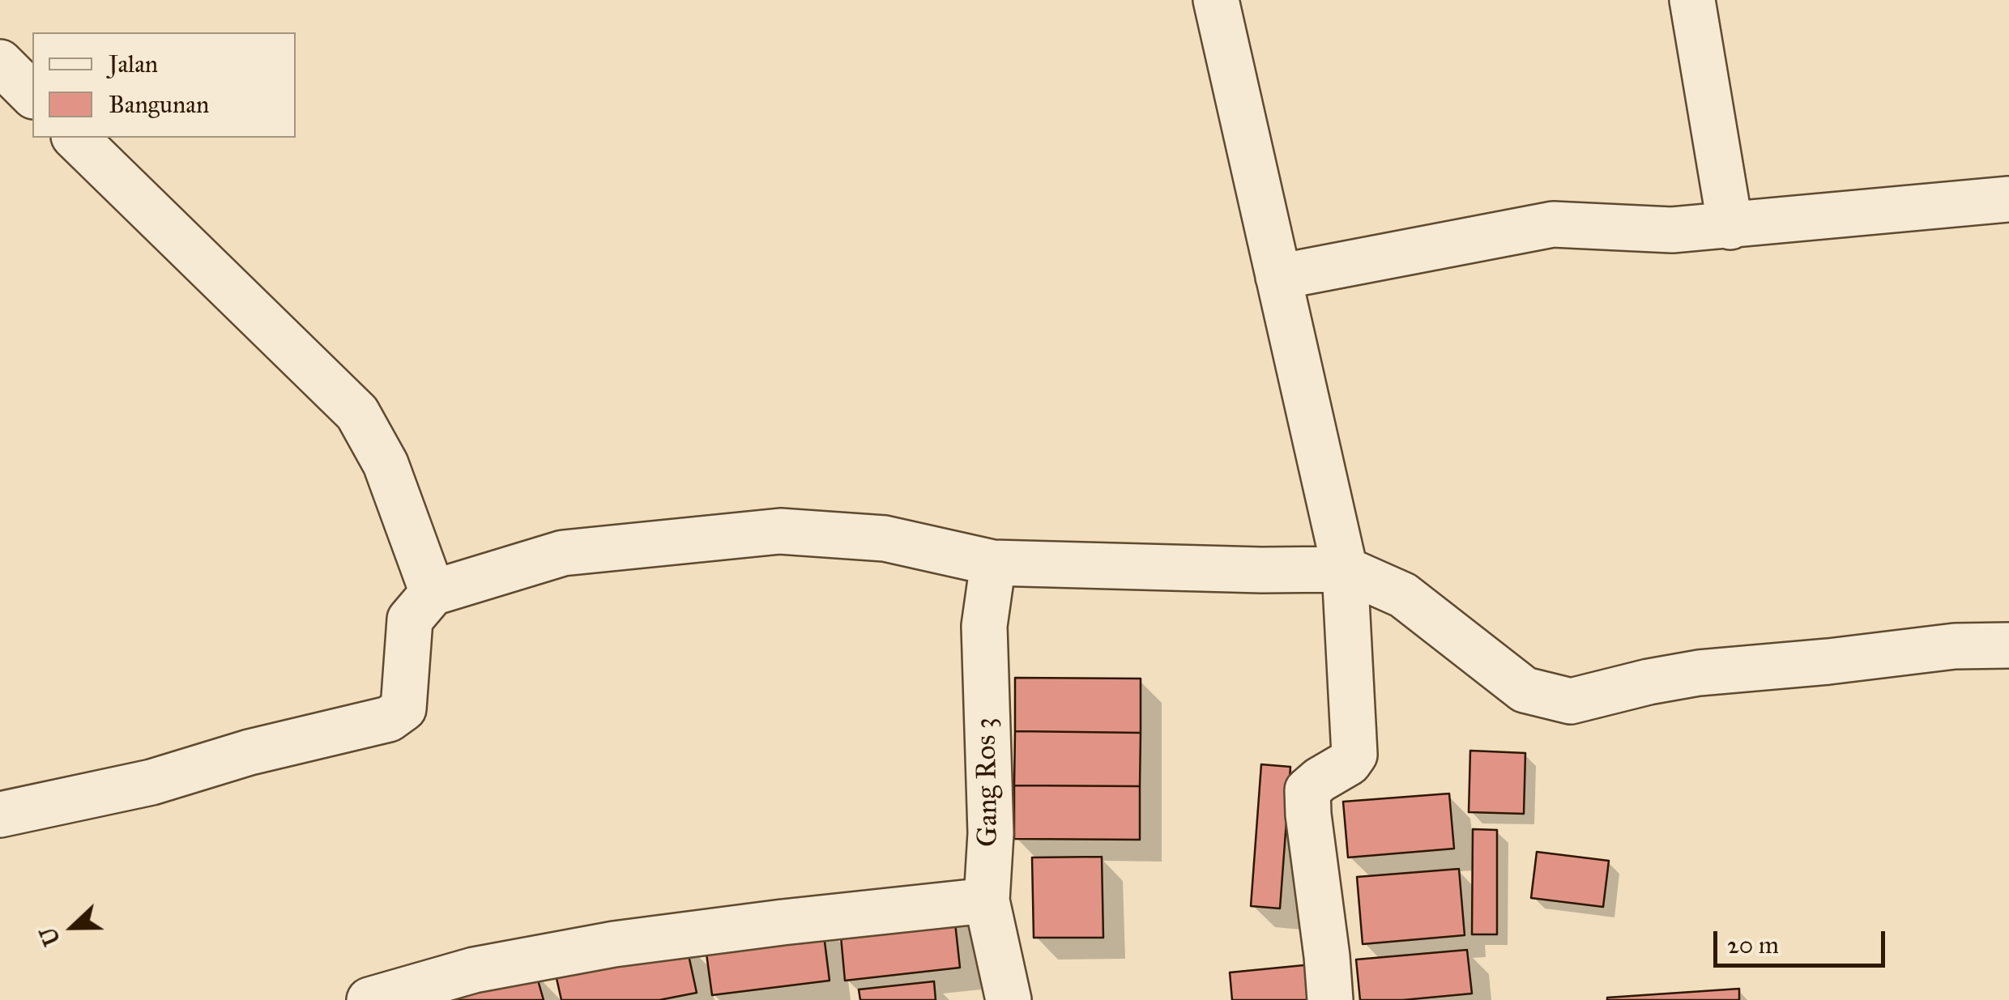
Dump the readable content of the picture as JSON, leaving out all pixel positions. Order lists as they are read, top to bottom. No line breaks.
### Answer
{"streets":{"street":["Gang Ros 3"]},"legend":["Jalan","Bangunan"],"scale_bar":"20 m","north":"left"}
